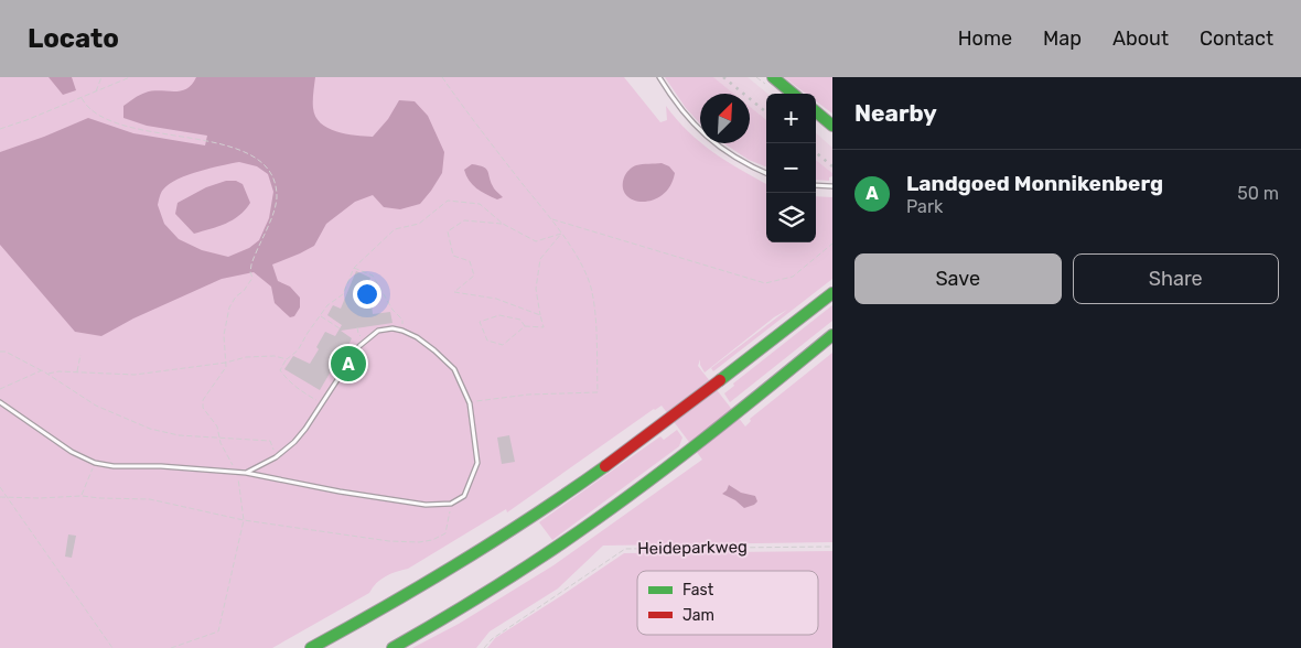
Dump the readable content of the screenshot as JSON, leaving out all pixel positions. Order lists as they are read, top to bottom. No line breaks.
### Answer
{"streets":{"path":["Heideparkweg"]},"legend":["Fast","Jam"],"north":"top right","page":{"header":"Locato","nav":["Home","Map","About","Contact"],"heading":"Nearby","map_buttons":["+","−"],"list":[{"mark":"A","name":"Landgoed Monnikenberg","note":"Park","value":"50 m"}],"buttons":["Save","Share"],"pins":"A"}}
